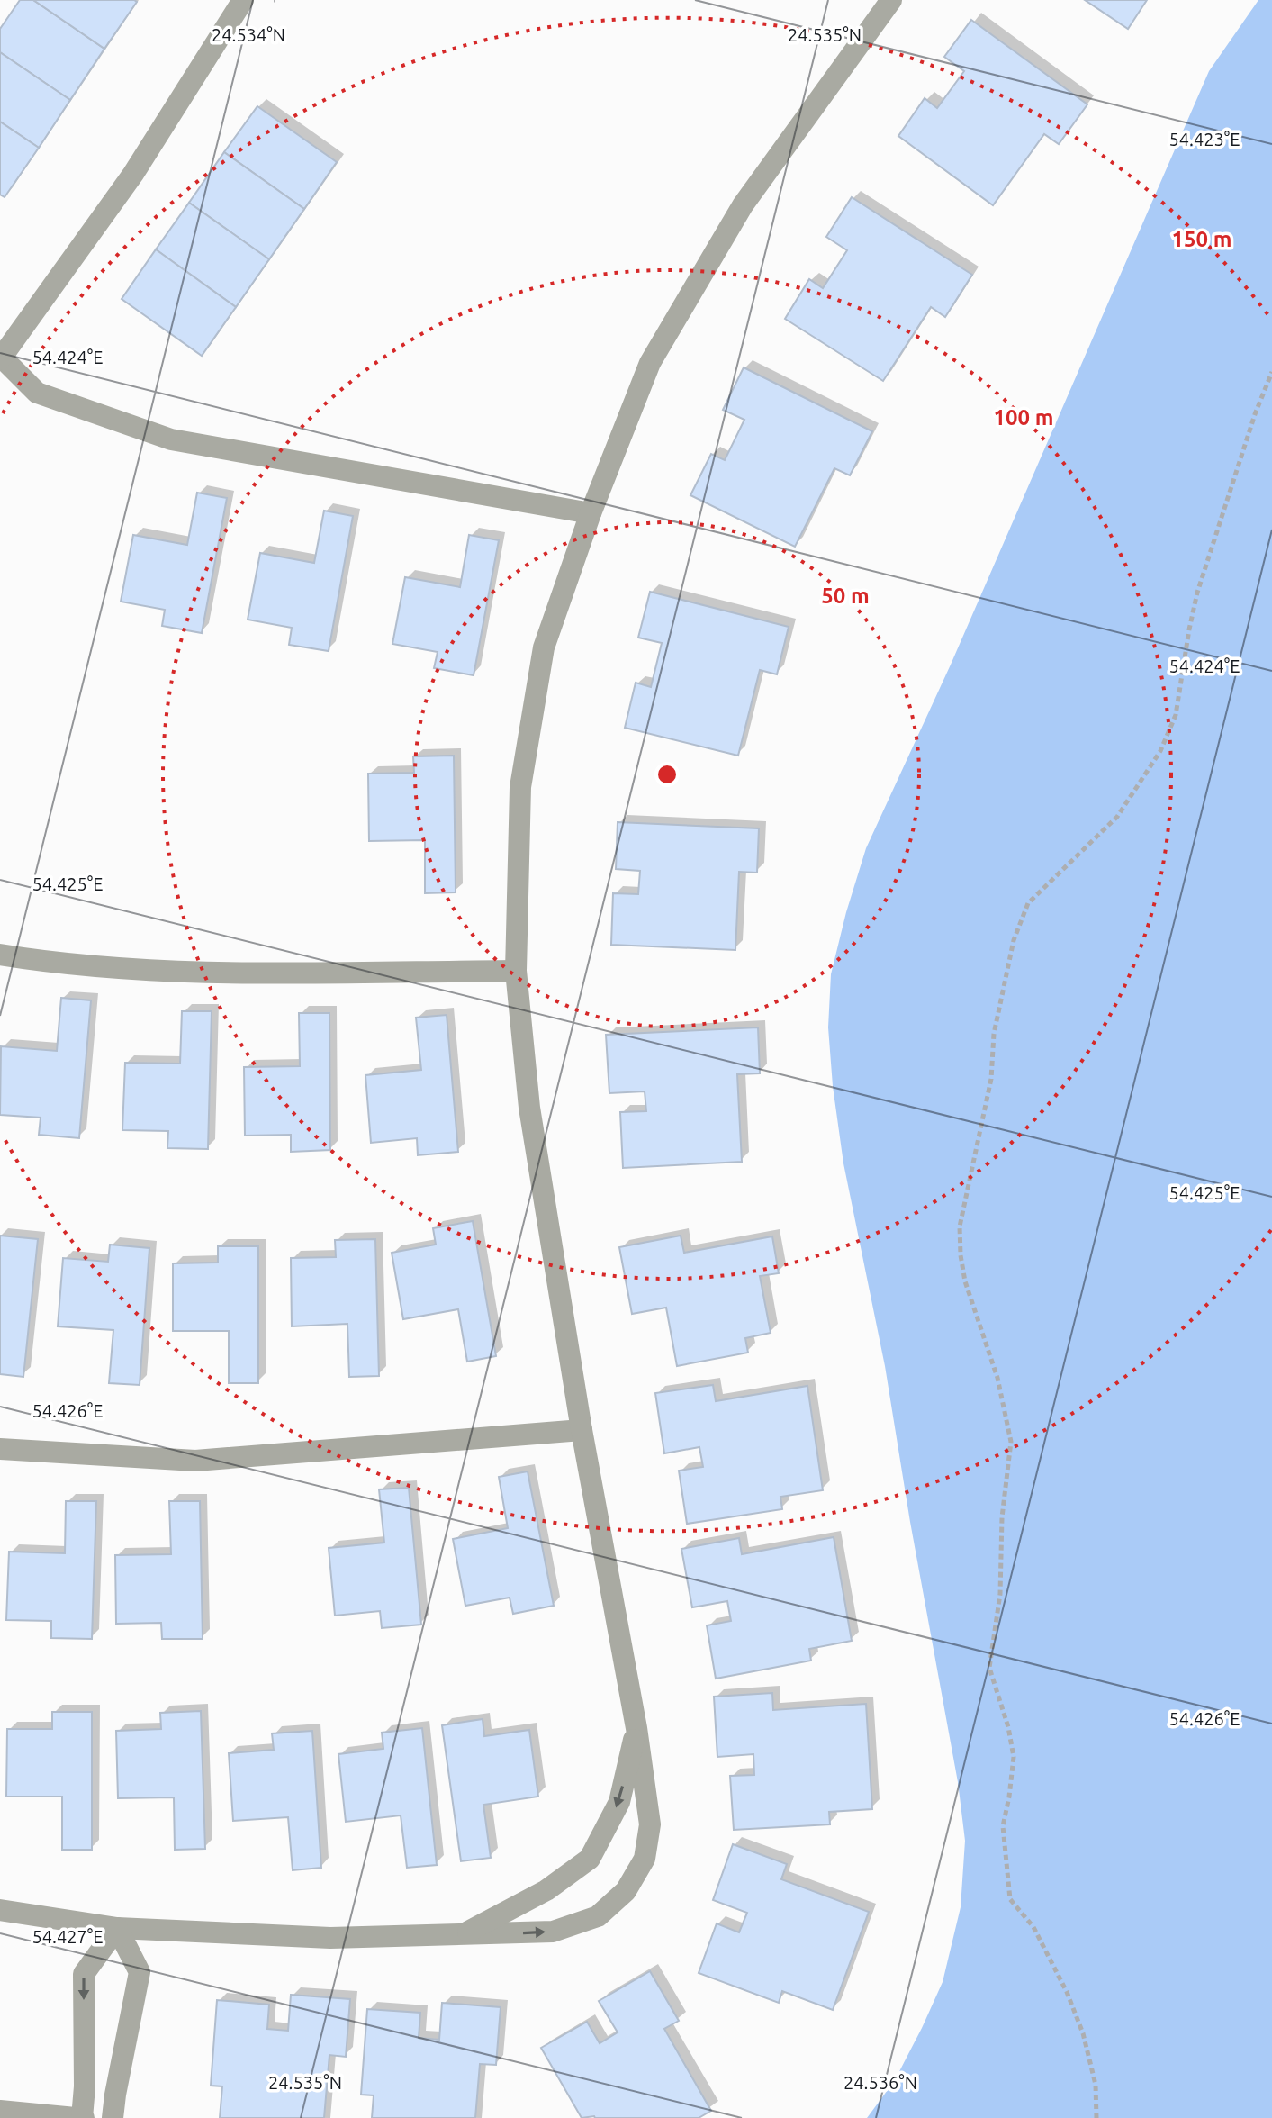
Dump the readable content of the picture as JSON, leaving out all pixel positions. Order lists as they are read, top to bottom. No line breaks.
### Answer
{"coordinates":["24.534°N","24.535°N","54.423°E","54.424°E","54.425°E","54.426°E","54.427°E","24.536°N"],"rings":["150 m","100 m","50 m"]}
